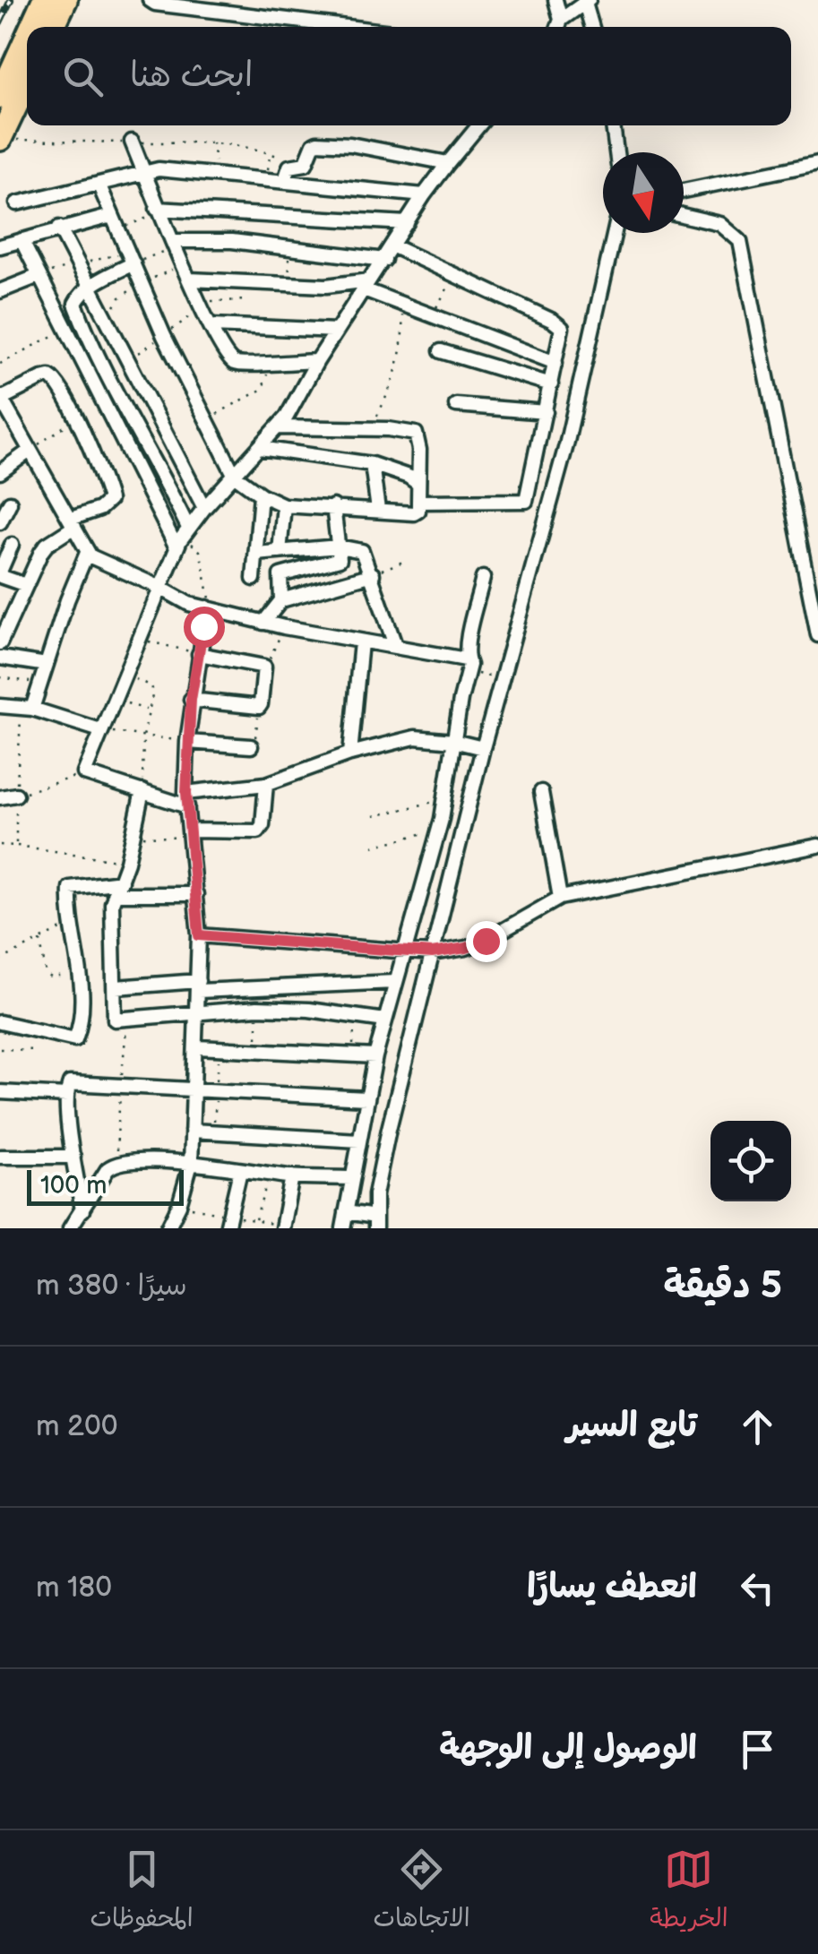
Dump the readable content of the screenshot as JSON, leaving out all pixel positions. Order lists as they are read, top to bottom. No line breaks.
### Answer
{"scale_bar":"100 m","north":"bottom","page":{"search":"ابحث هنا","scale":"100 m","heading":["5 دقيقة","سيرًا · 380 m"],"list":[["تابع السير","200 m"],["انعطف يسارًا","180 m"],"الوصول إلى الوجهة"],"nav":["الخريطة","الاتجاهات","المحفوظات"]}}
